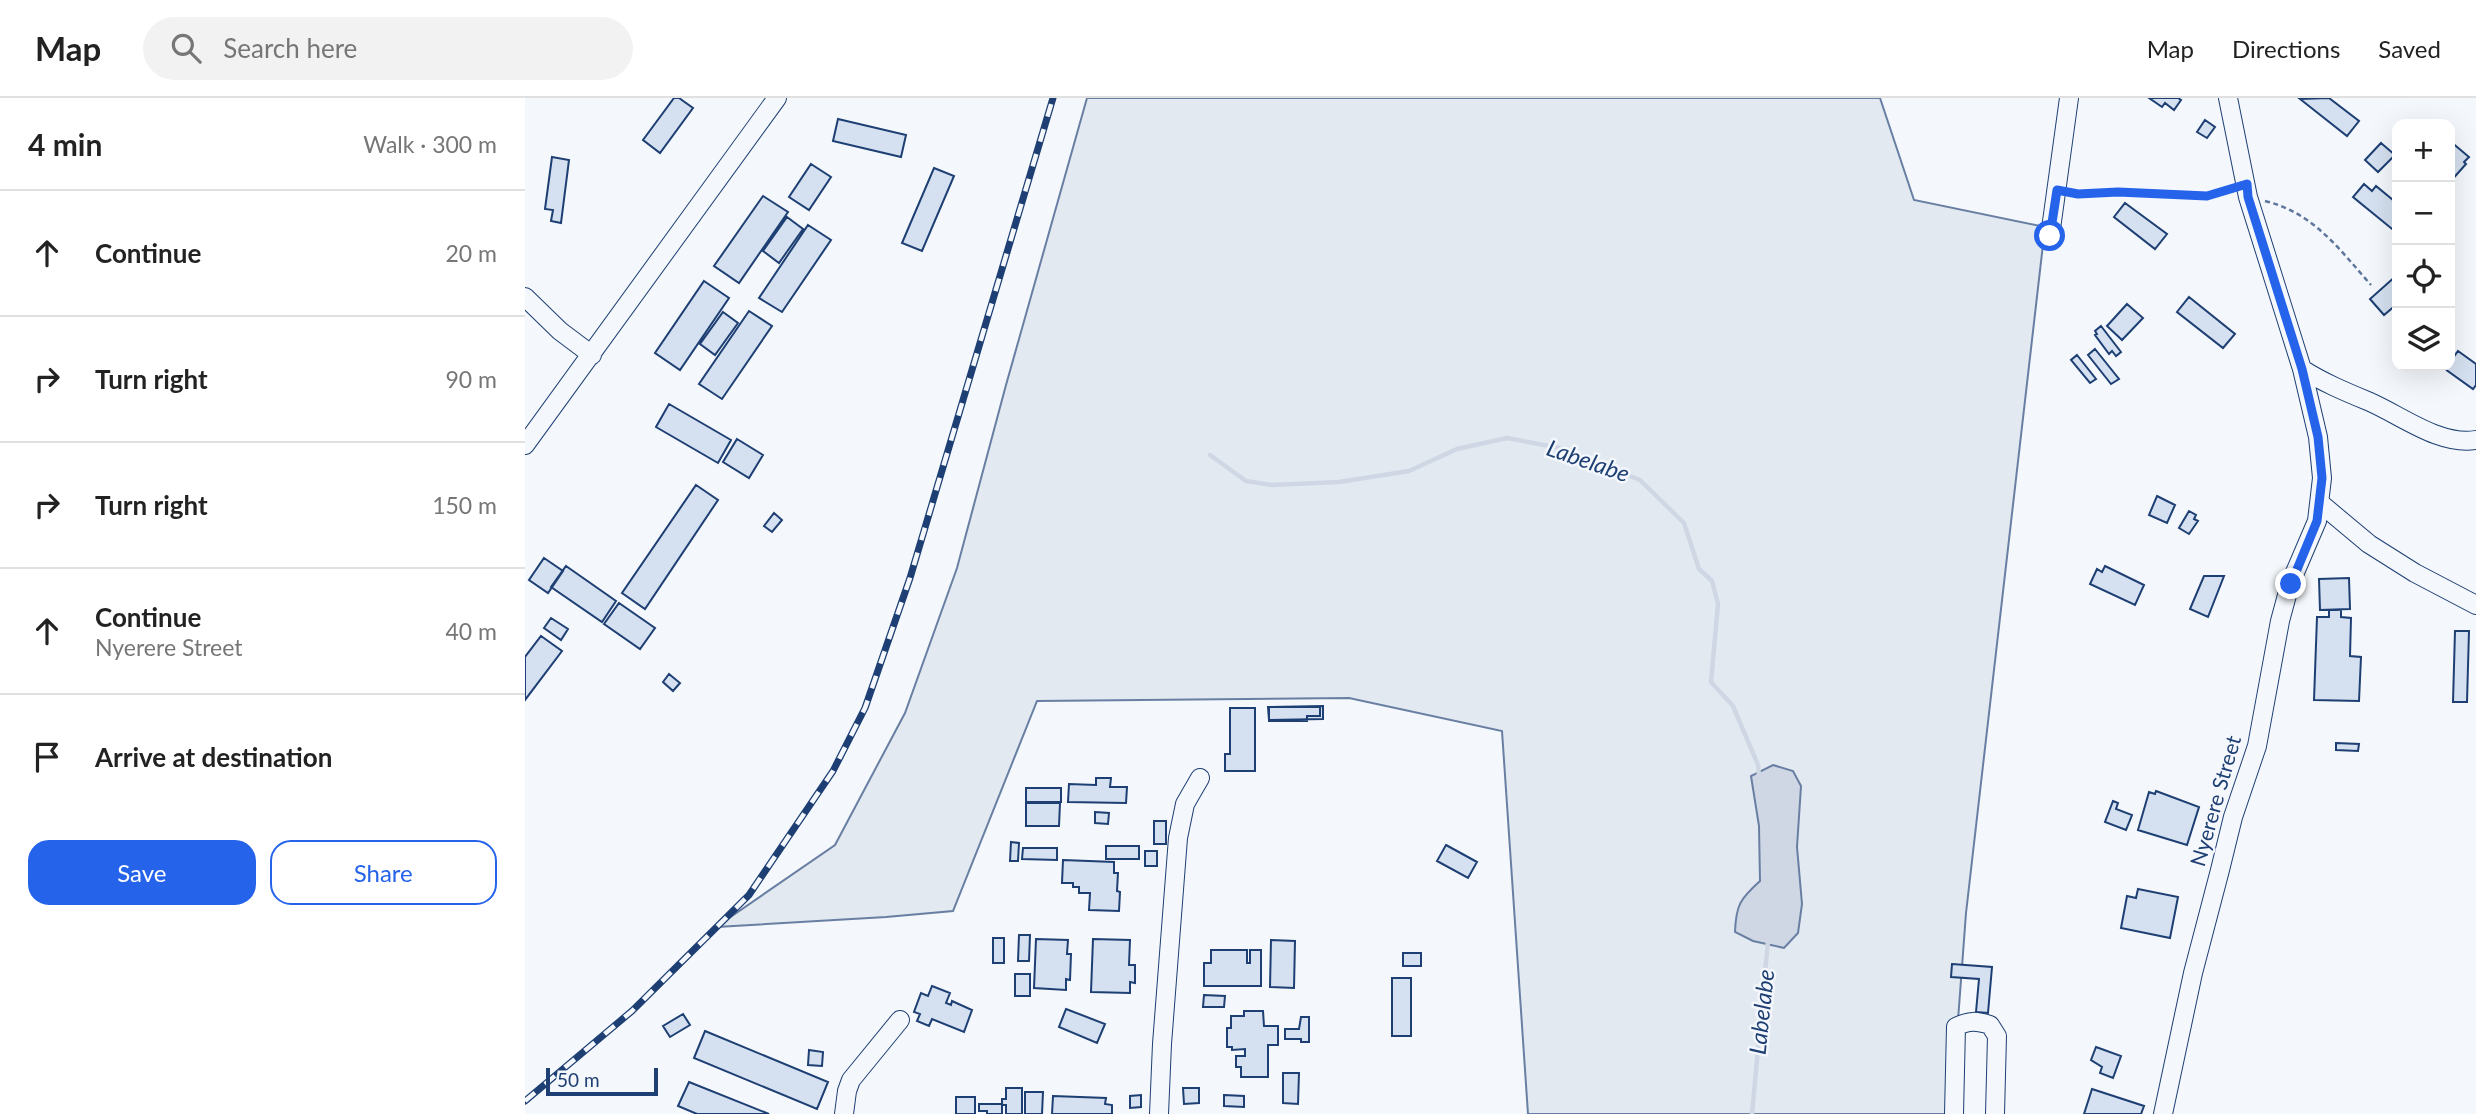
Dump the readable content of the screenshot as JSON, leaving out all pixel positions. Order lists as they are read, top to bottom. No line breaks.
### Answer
{"streets":{"street":["Nyerere Street"]},"water":["Labelabe"],"scale_bar":"50 m","page":{"header":"Map","search":"Search here","nav":["Map","Directions","Saved"],"heading":["4 min","Walk · 300 m"],"map_buttons":["+","−"],"list":[["Continue","20 m"],["Turn right","90 m"],["Turn right","150 m"],["Continue","Nyerere Street","40 m"],"Arrive at destination"],"buttons":["Save","Share"],"scale":"50 m"}}
